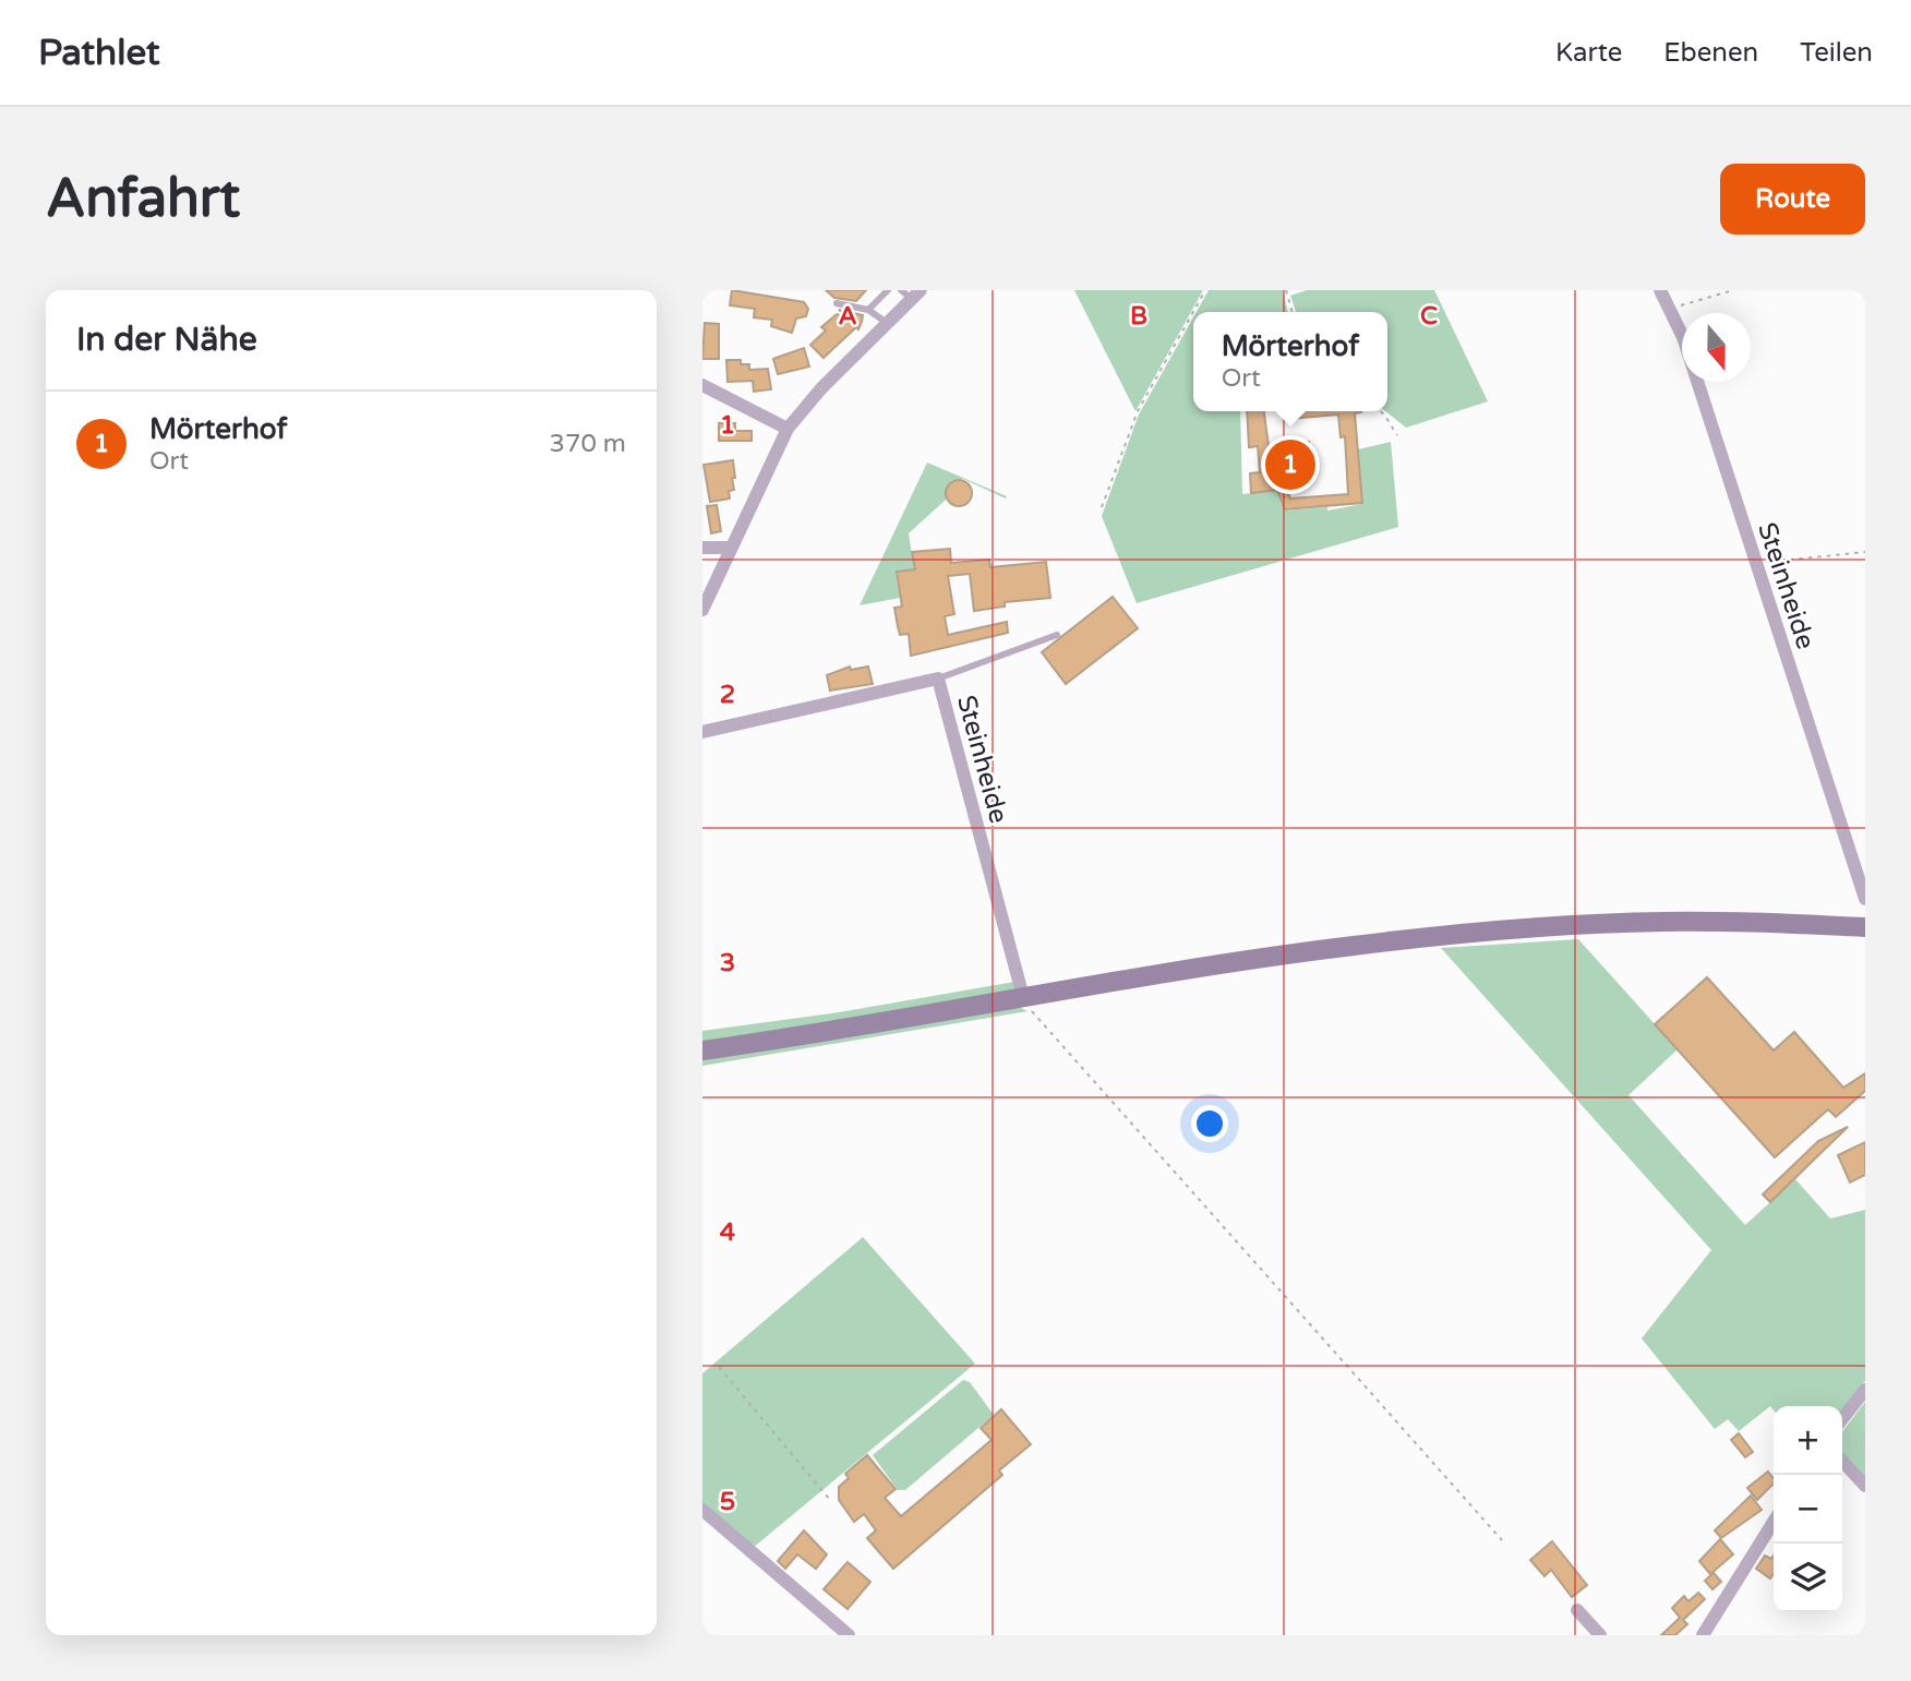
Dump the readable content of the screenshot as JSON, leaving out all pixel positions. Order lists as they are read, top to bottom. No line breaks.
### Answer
{"streets":{"street":["Steinheide"]},"north":"bottom","page":{"header":"Pathlet","nav":["Karte","Ebenen","Teilen"],"buttons":"Route","title":"Anfahrt","heading":"In der Nähe","popup":["Mörterhof","Ort"],"list":[{"mark":"1","name":"Mörterhof","note":"Ort","value":"370 m"}],"pins":"1","map_buttons":["+","−"]},"grid":{"columns":["A","B","C"],"rows":["1","2","3","4","5"]}}
